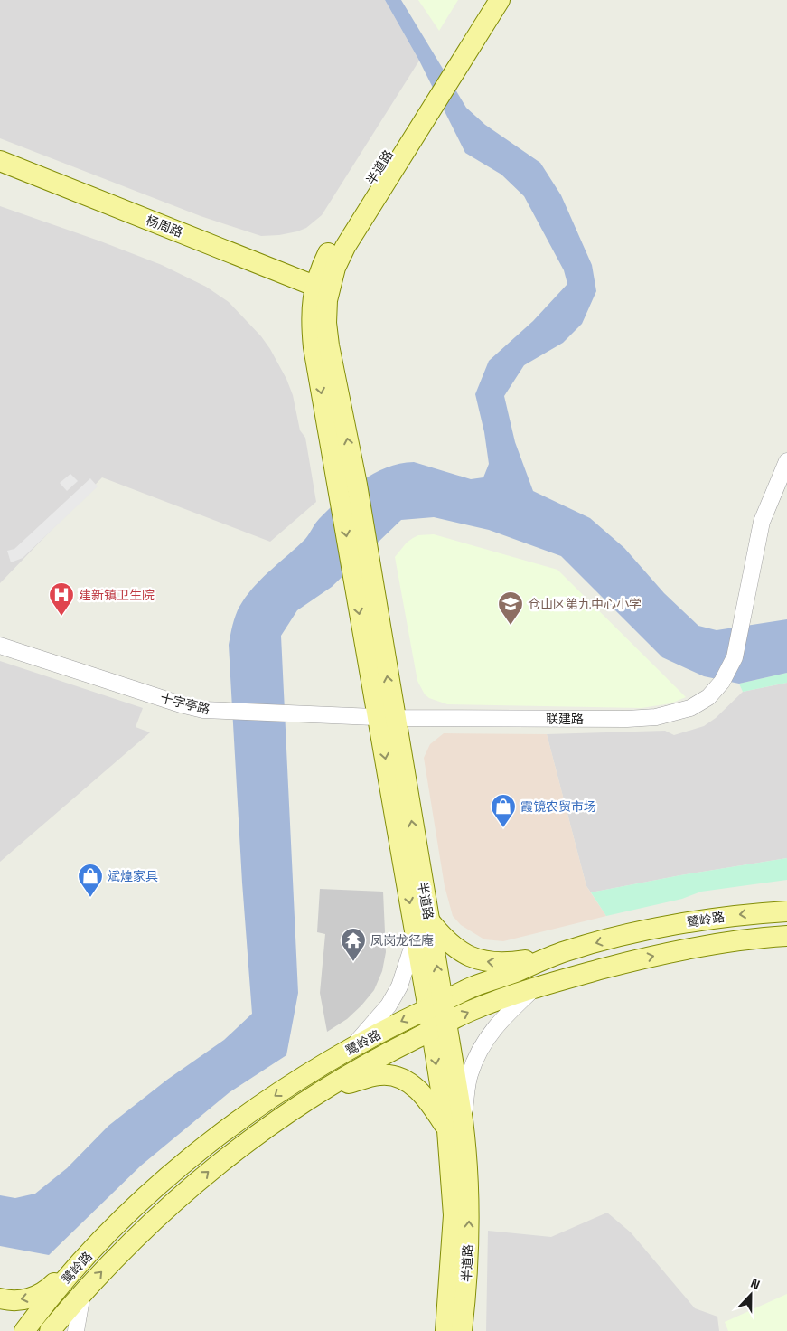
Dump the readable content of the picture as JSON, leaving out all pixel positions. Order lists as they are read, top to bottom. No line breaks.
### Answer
{"streets":{"main road":["半道路","杨周路","鹭岭路"],"street":["十字亭路","联建路"]},"crossings":[["半道路","杨周路"],["半道路","十字亭路"],["半道路","联建路"],["半道路","鹭岭路"],["十字亭路","联建路"]],"places":{"hospital":["建新镇卫生院"],"school or university":["仓山区第九中心小学"],"shop":["霞镜农贸市场","斌煌家具"],"temple":["凤岗龙径庵"]},"north":"top"}
